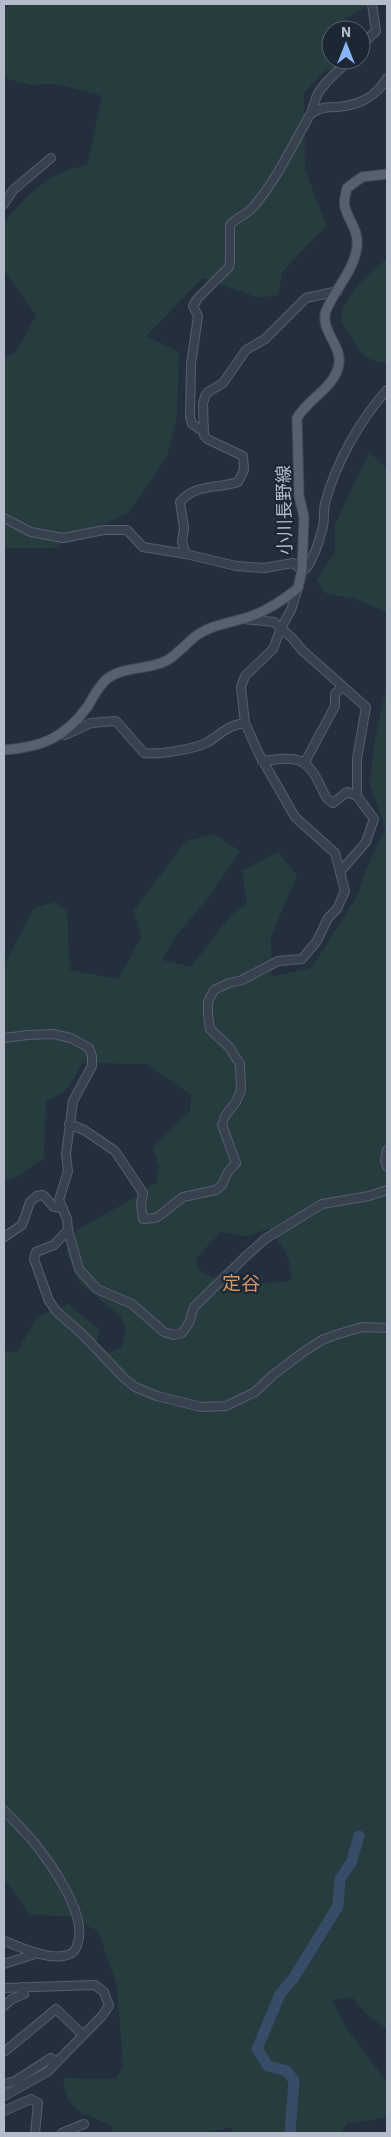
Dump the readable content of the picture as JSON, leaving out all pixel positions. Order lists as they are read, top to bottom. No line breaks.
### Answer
{"streets":{"main road":["小川長野線"]},"districts":["定谷"],"north":"top"}
